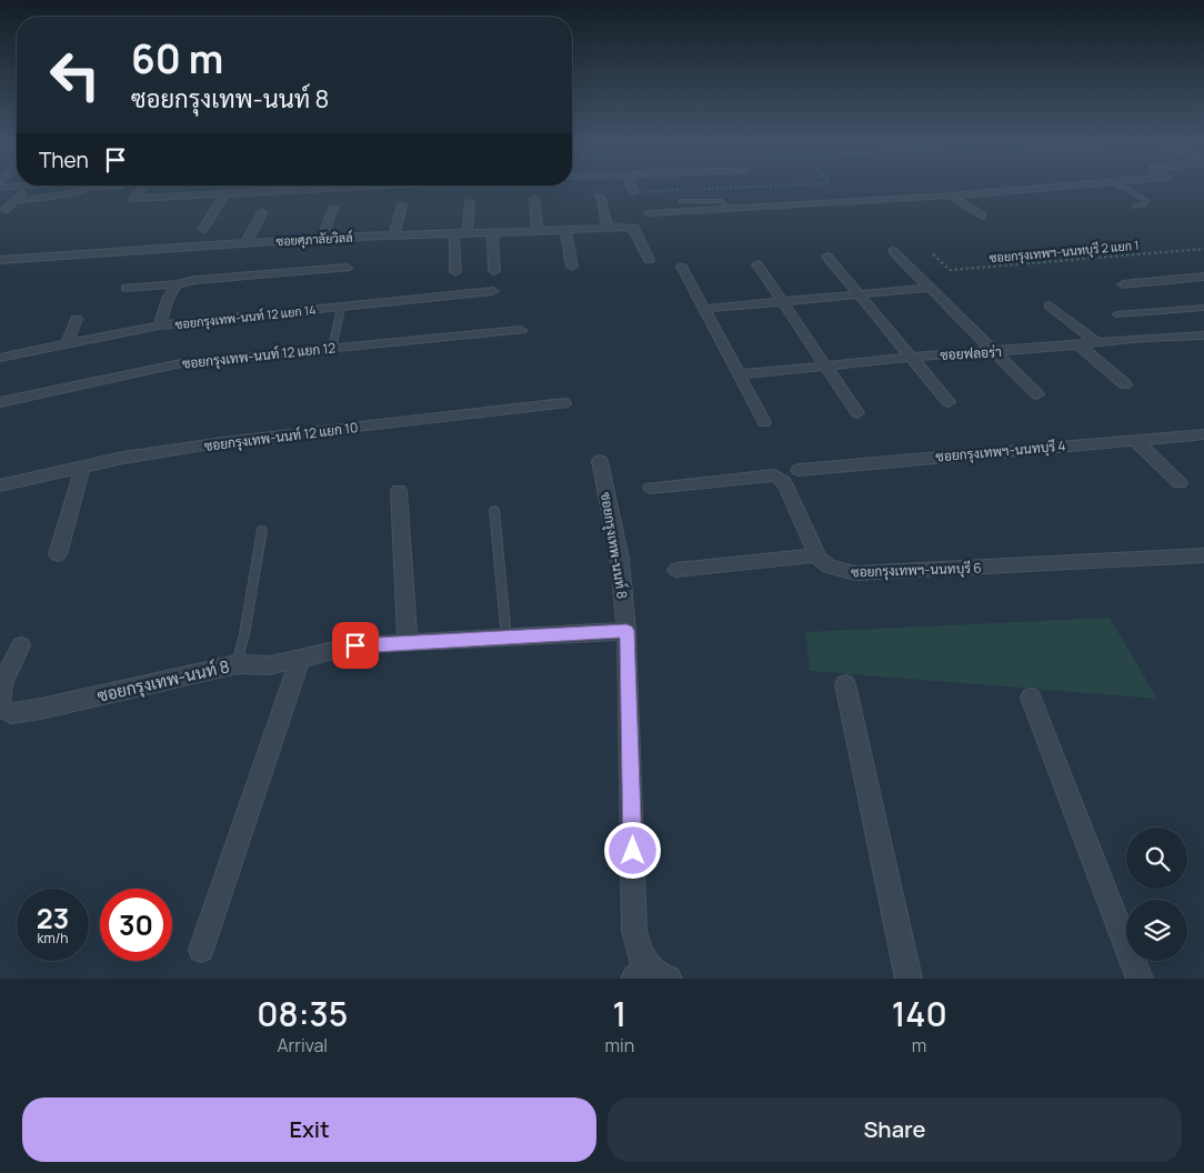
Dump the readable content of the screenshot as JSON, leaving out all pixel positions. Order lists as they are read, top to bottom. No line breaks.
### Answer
{"streets":{"street":["ซอยศุภาลัยวิลล์","ซอยกรุงเทพ-นนท์ 12 แยก 14","ซอยฟลอร่า","ซอยกรุงเทพ-นนท์ 12 แยก 12","ซอยกรุงเทพ-นนท์ 12 แยก 10","ซอยกรุงเทพฯ-นนทบุรี 4","ซอยกรุงเทพ-นนท์ 8","ซอยกรุงเทพฯ-นนทบุรี 6"],"path":["ซอยกรุงเทพฯ-นนทบุรี 2 แยก 1"]},"page":{"turn":["60 m","ซอยกรุงเทพ-นนท์ 8"],"then":"Then","speed":"23 km/h","limit":"30","eta":["08:35","Arrival","1","min","140","m"],"buttons":["Exit","Share"]}}
